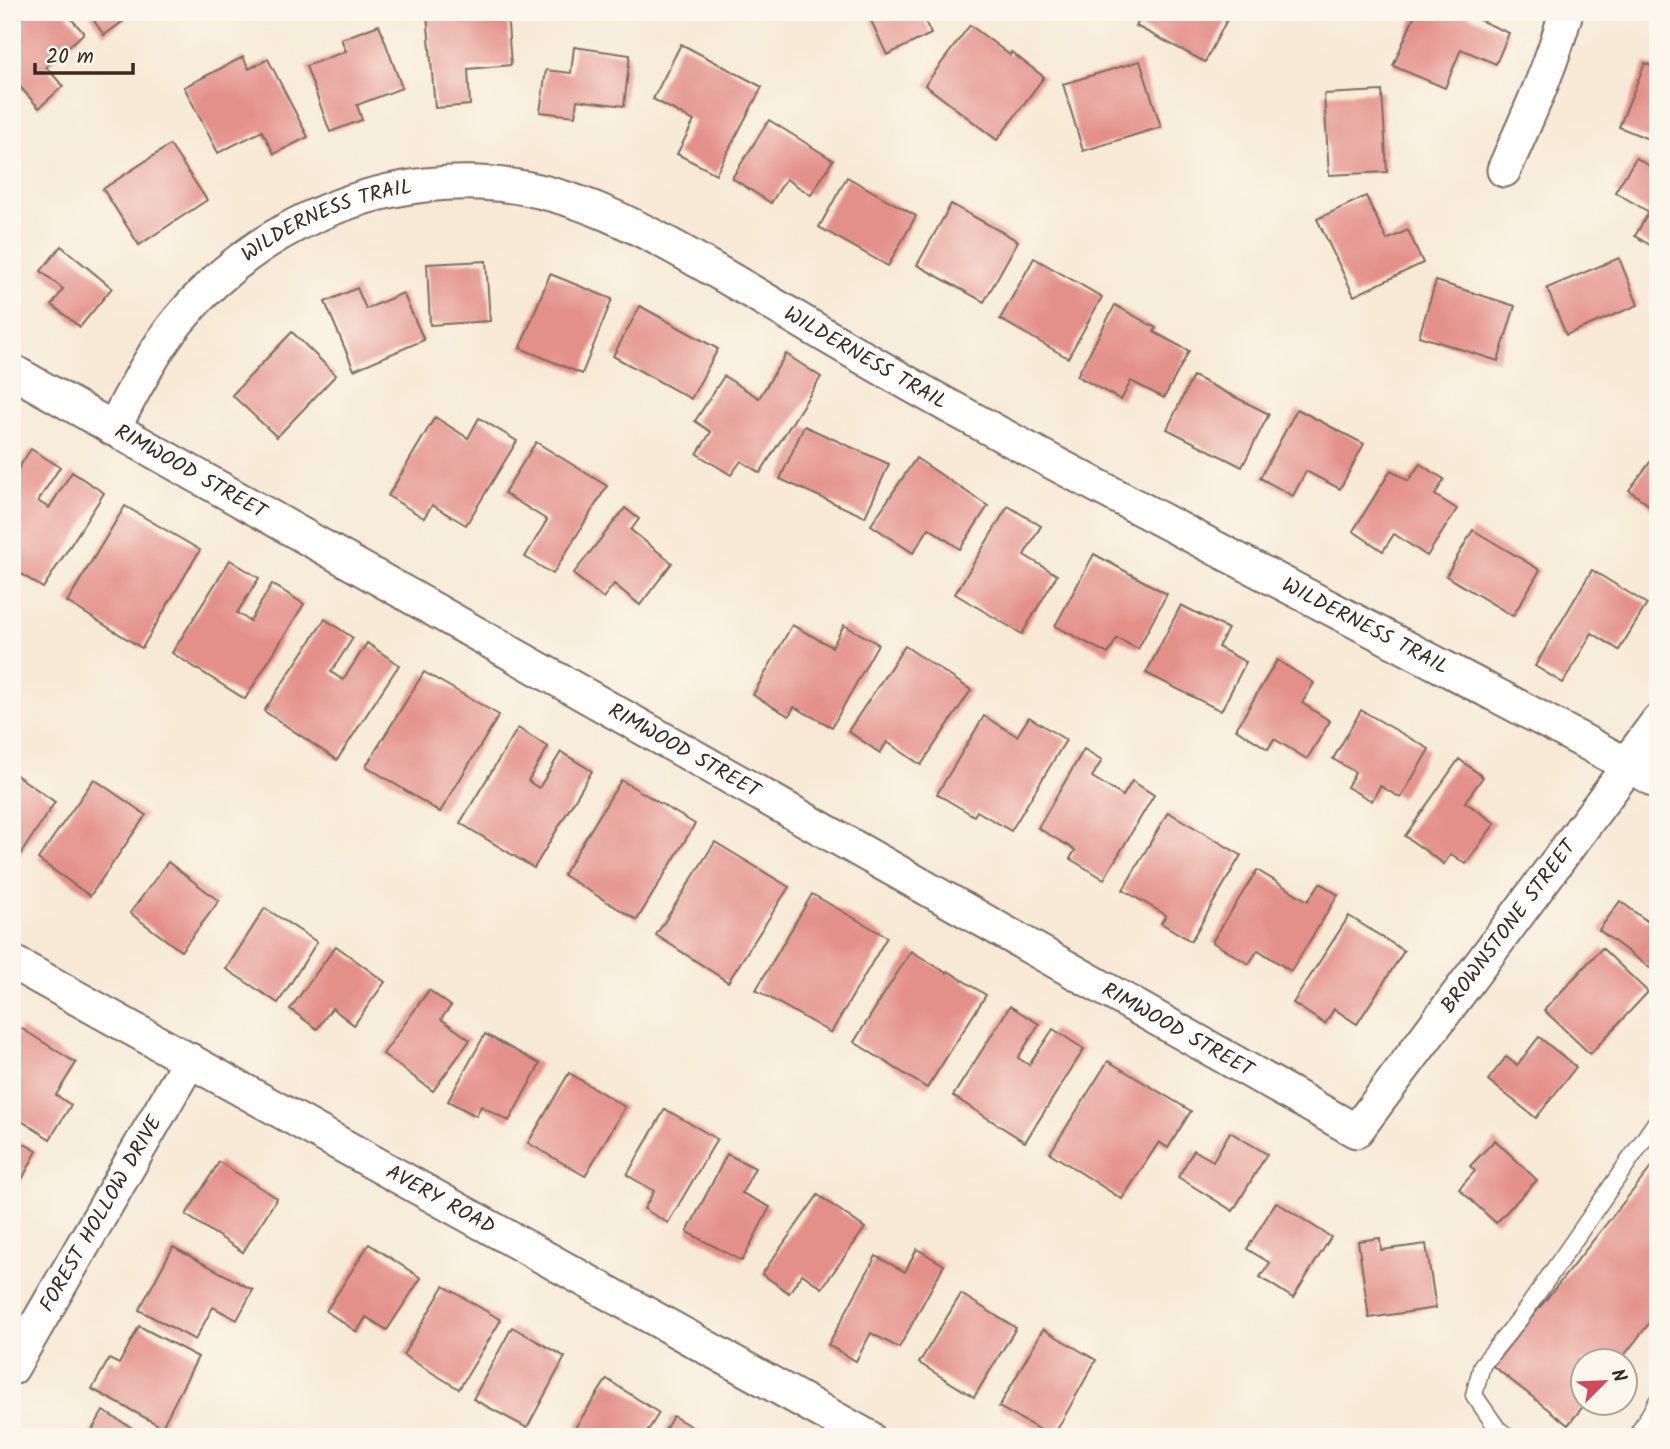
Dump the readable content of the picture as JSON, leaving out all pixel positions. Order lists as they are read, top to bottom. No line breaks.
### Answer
{"streets":{"street":["WILDERNESS TRAIL","RIMWOOD STREET","BROWNSTONE STREET","AVERY ROAD","FOREST HOLLOW DRIVE"]},"crossings":[["WILDERNESS TRAIL","RIMWOOD STREET"],["WILDERNESS TRAIL","BROWNSTONE STREET"],["RIMWOOD STREET","BROWNSTONE STREET"],["AVERY ROAD","FOREST HOLLOW DRIVE"]],"scale_bar":"20 m","north":"top right"}
